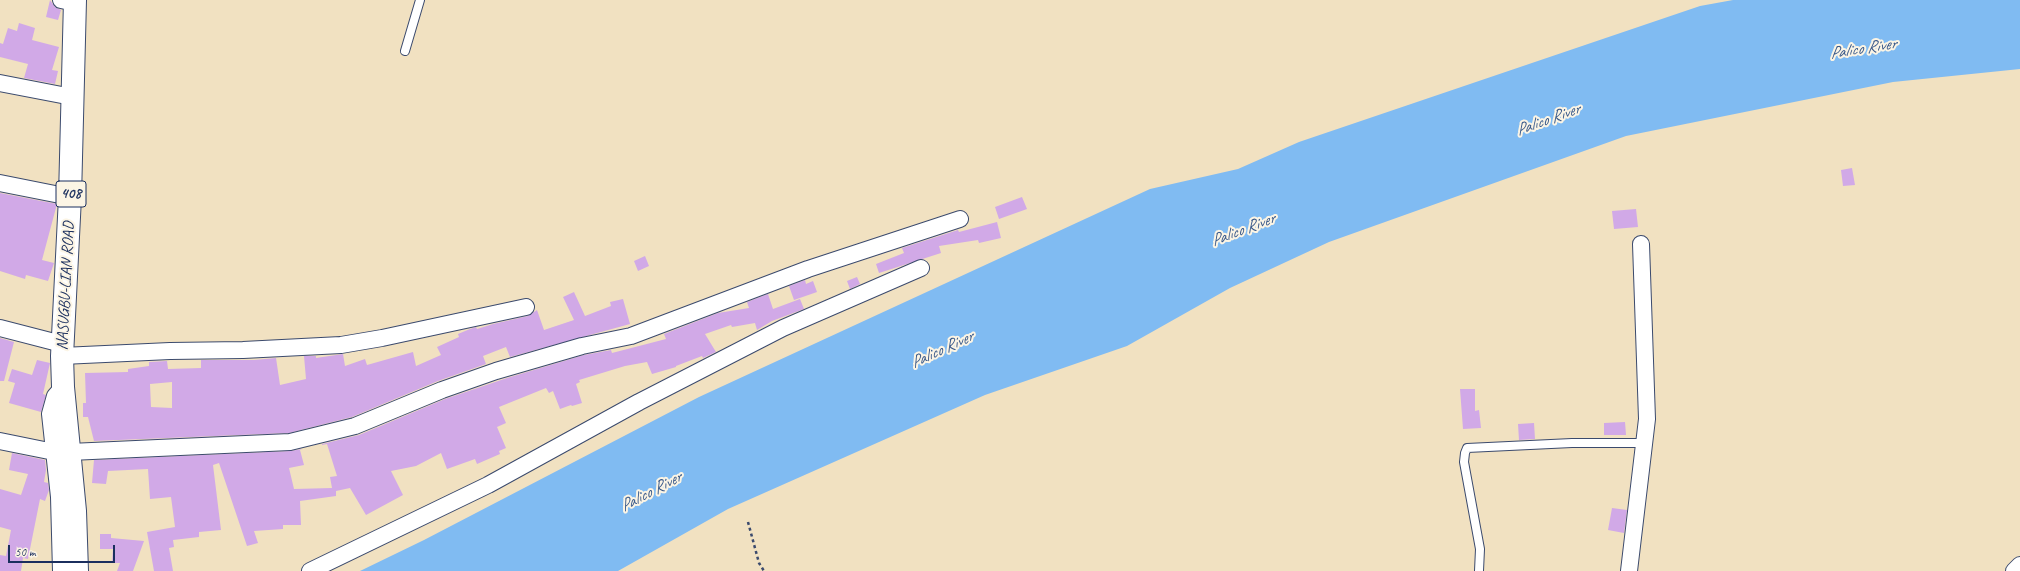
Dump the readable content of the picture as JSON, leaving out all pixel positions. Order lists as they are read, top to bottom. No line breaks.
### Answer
{"streets":{"main road":["408","NASUGBU-LIAN ROAD"]},"water":["Palico River"],"scale_bar":"50 m"}
